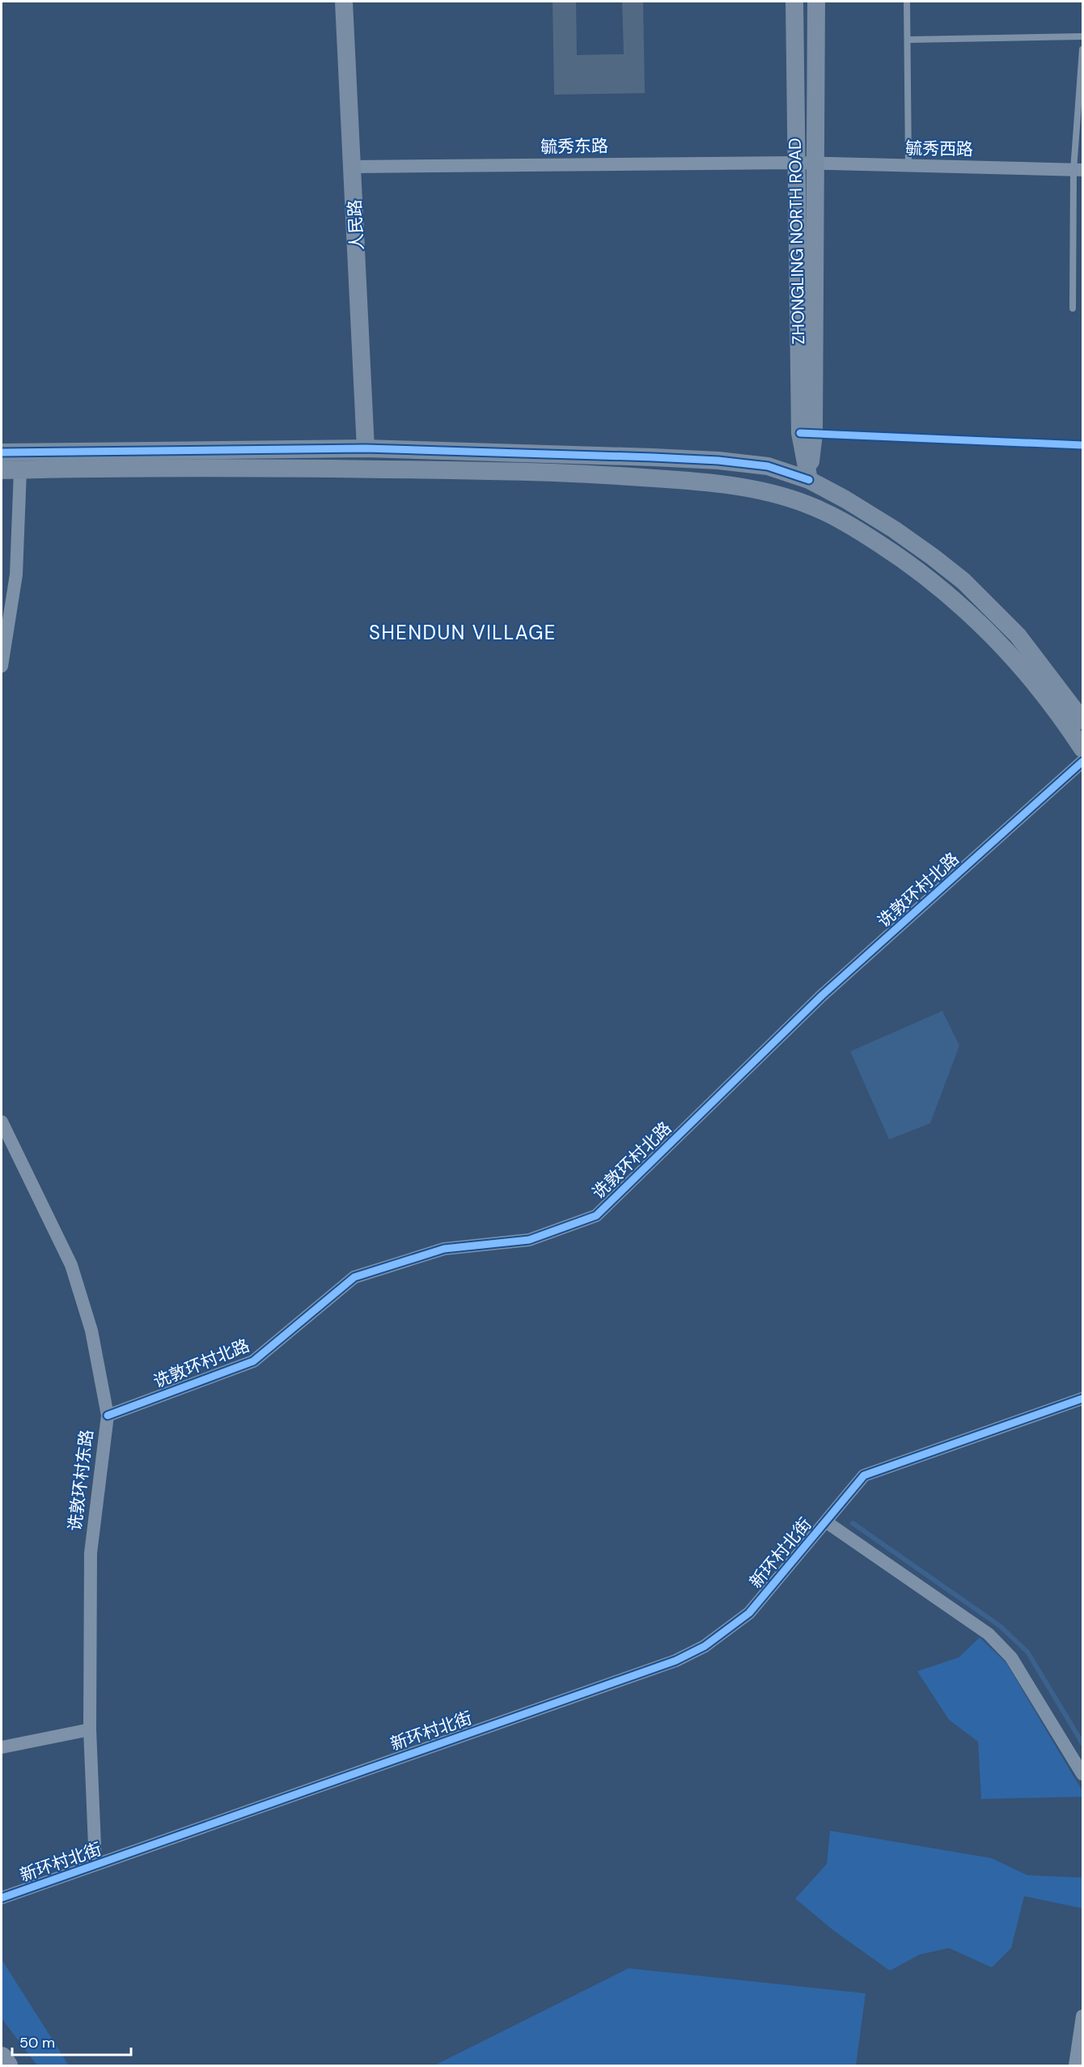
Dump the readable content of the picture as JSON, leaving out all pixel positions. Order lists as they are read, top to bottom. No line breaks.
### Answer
{"streets":{"main road":["人民路","ZHONGLING NORTH ROAD"],"street":["毓秀东路","毓秀西路","诜敦环村北路","诜敦环村东路","新环村北街"]},"crossings":[["毓秀东路","毓秀西路"],["毓秀东路","人民路"],["毓秀东路","ZHONGLING NORTH ROAD"],["毓秀西路","ZHONGLING NORTH ROAD"],["诜敦环村北路","诜敦环村东路"],["诜敦环村东路","新环村北街"]],"districts":["SHENDUN VILLAGE"],"scale_bar":"50 m"}
